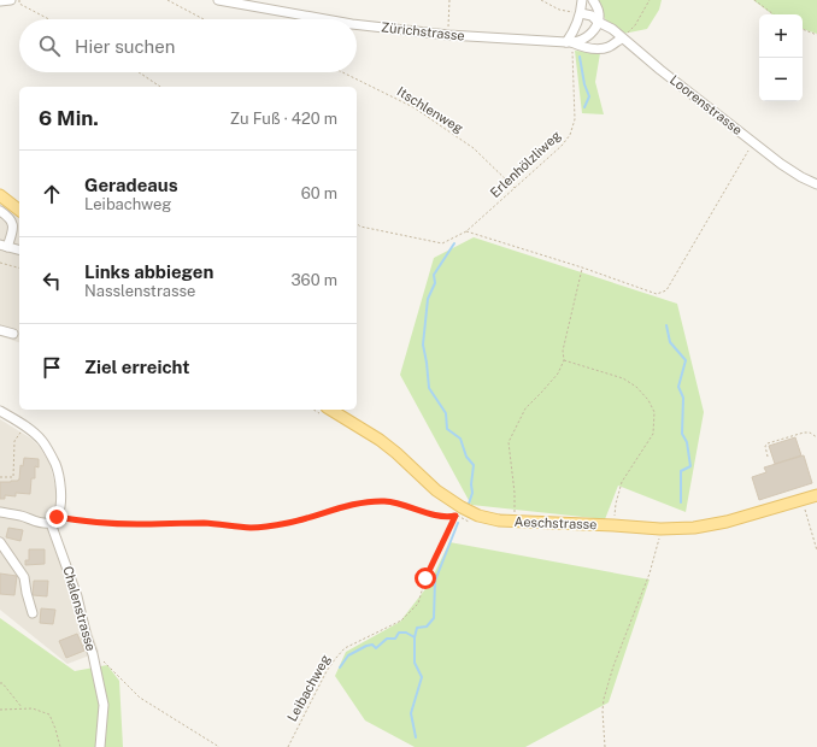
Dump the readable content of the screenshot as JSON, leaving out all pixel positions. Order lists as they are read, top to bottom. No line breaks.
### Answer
{"streets":{"main road":["Aeschstrasse"],"street":["Zürichstrasse","Loorenstrasse","Chalenstrasse"],"path":["Itschlenweg","Erlenhölzliweg","Leibachweg"]},"crossings":[["Zürichstrasse","Loorenstrasse"],["Zürichstrasse","Erlenhölzliweg"],["Itschlenweg","Erlenhölzliweg"],["Aeschstrasse","Leibachweg"]],"page":{"map_buttons":["+","−"],"search":"Hier suchen","heading":["6 Min.","Zu Fuß · 420 m"],"list":[["Geradeaus","Leibachweg","60 m"],["Links abbiegen","Nasslenstrasse","360 m"],"Ziel erreicht"]}}
